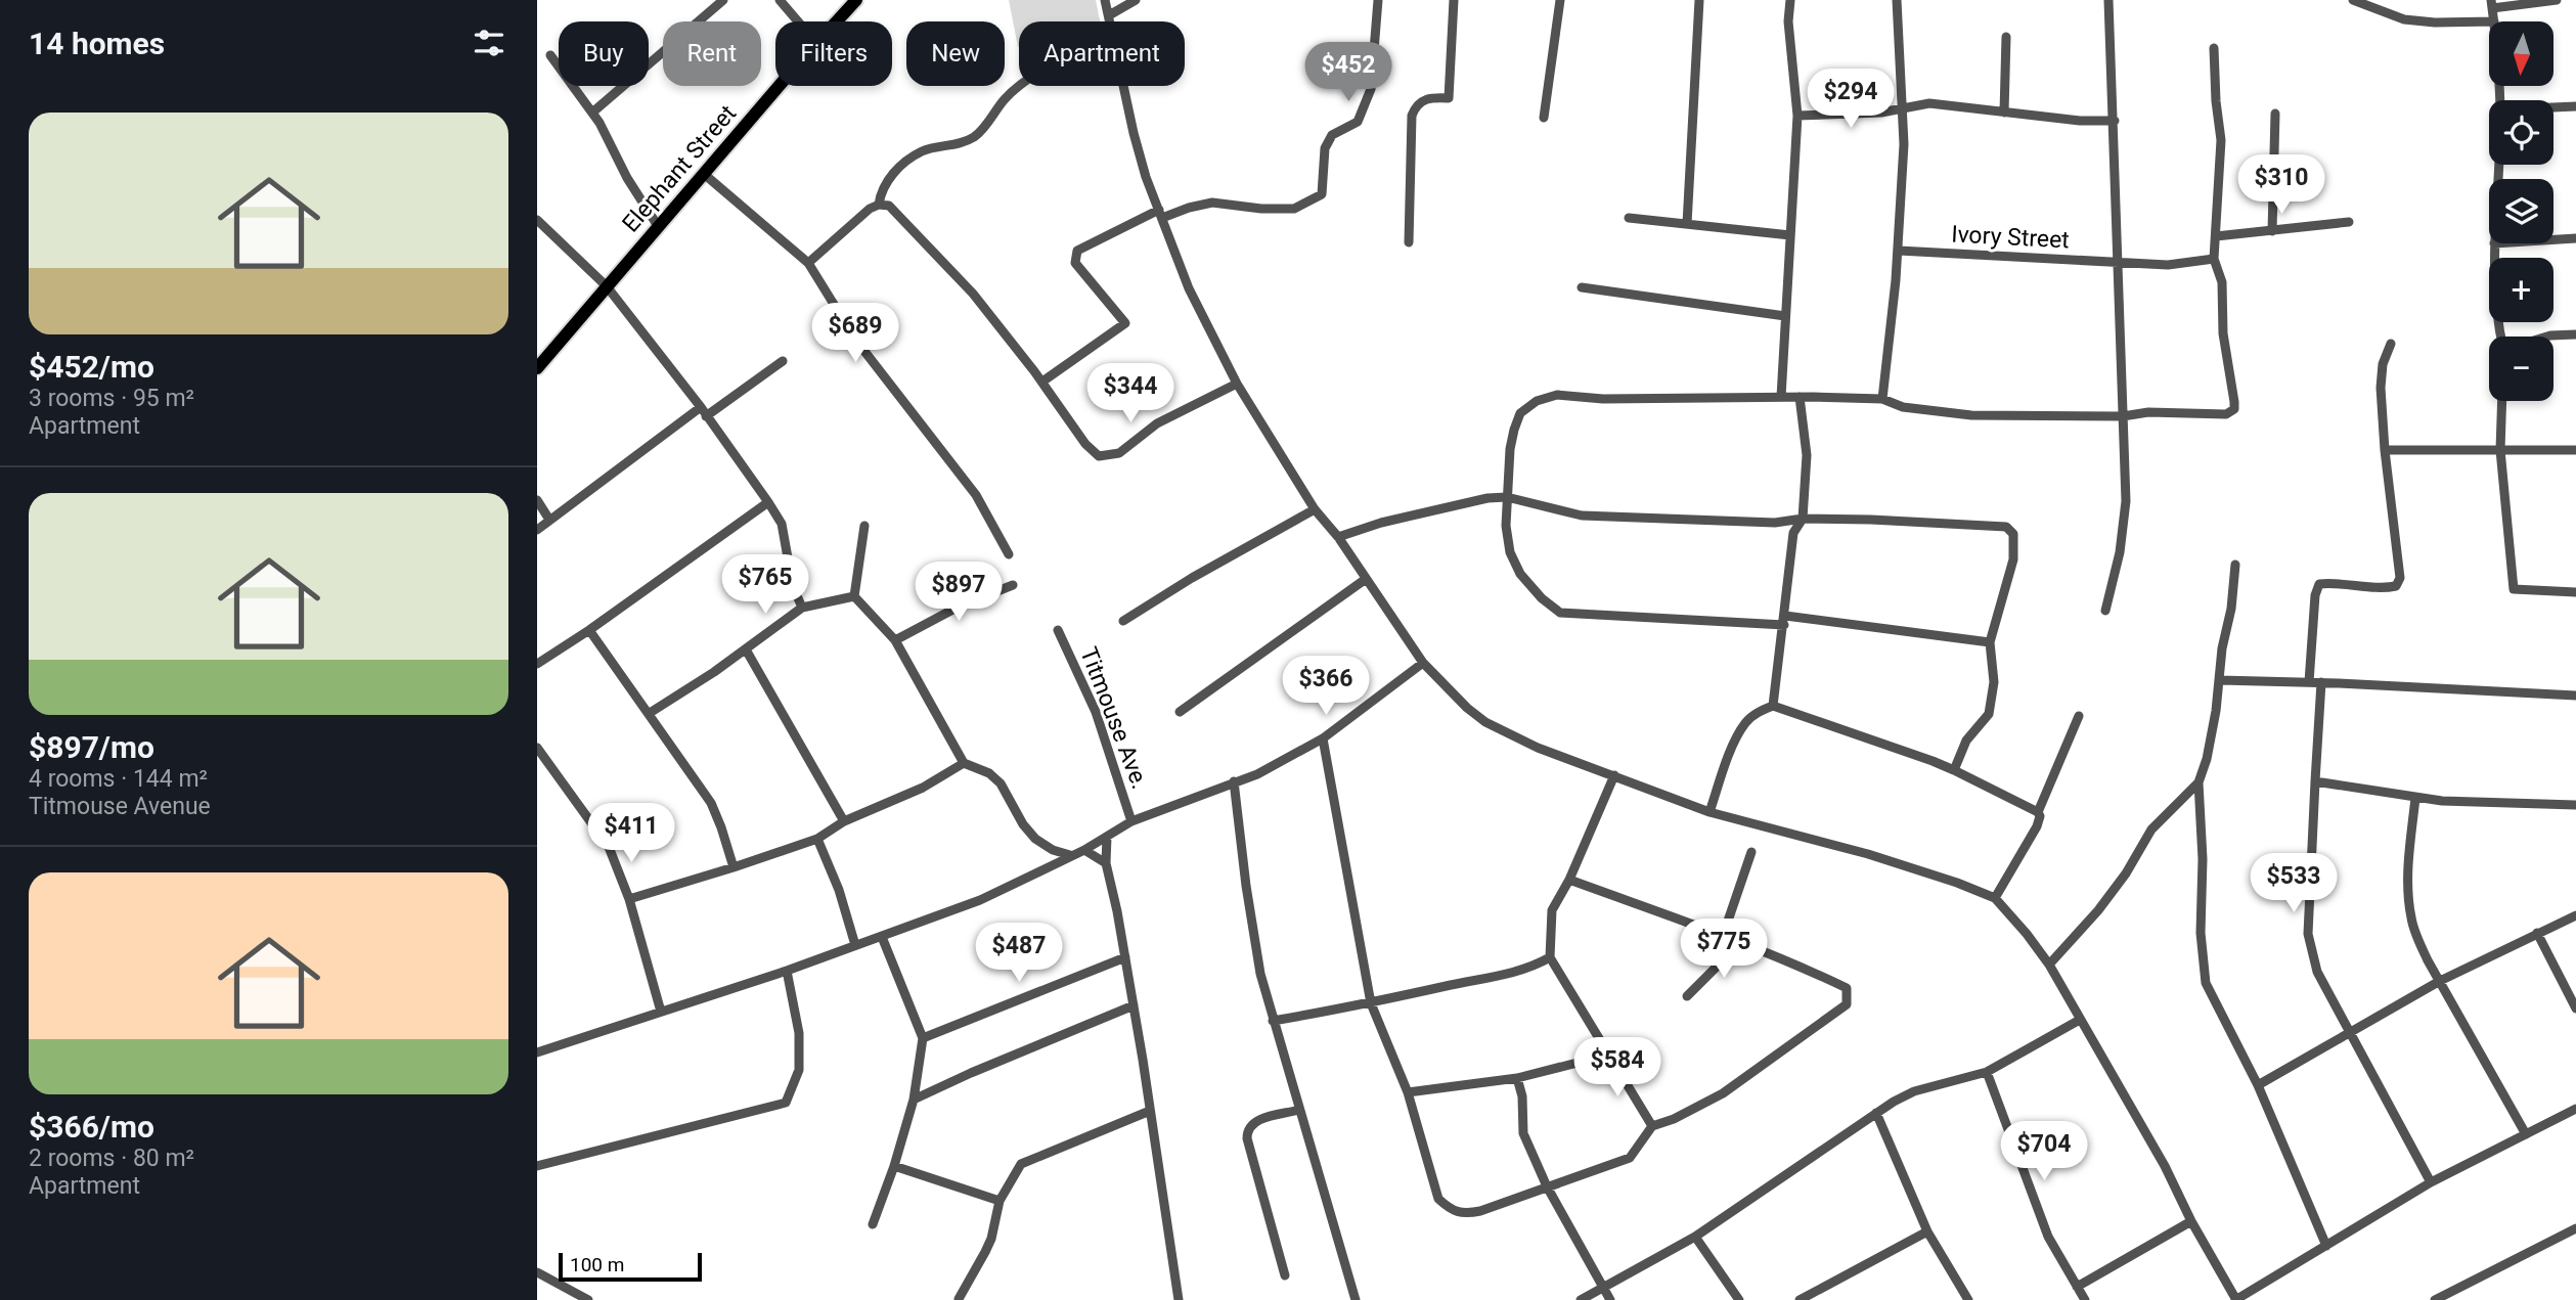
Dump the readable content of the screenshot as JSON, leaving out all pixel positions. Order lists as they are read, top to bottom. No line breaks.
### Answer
{"streets":{"main road":["Elephant Street"],"street":["Ivory Street","Titmouse Ave."]},"scale_bar":"100 m","north":"bottom","page":{"heading":"14 homes","map_buttons":["+","−"],"chip":["Buy","Rent","Filters","New","Apartment"],"price":["$452","$294","$310","$689","$344","$765","$897","$366","$411","$533","$775","$487","$584","$704"],"list":[{"name":"$452/mo","note":"3 rooms · 95 m² · Apartment"},{"name":"$897/mo","note":"4 rooms · 144 m² · Titmouse Avenue"},{"name":"$366/mo","note":"2 rooms · 80 m² · Apartment"}],"scale":"100 m"}}
